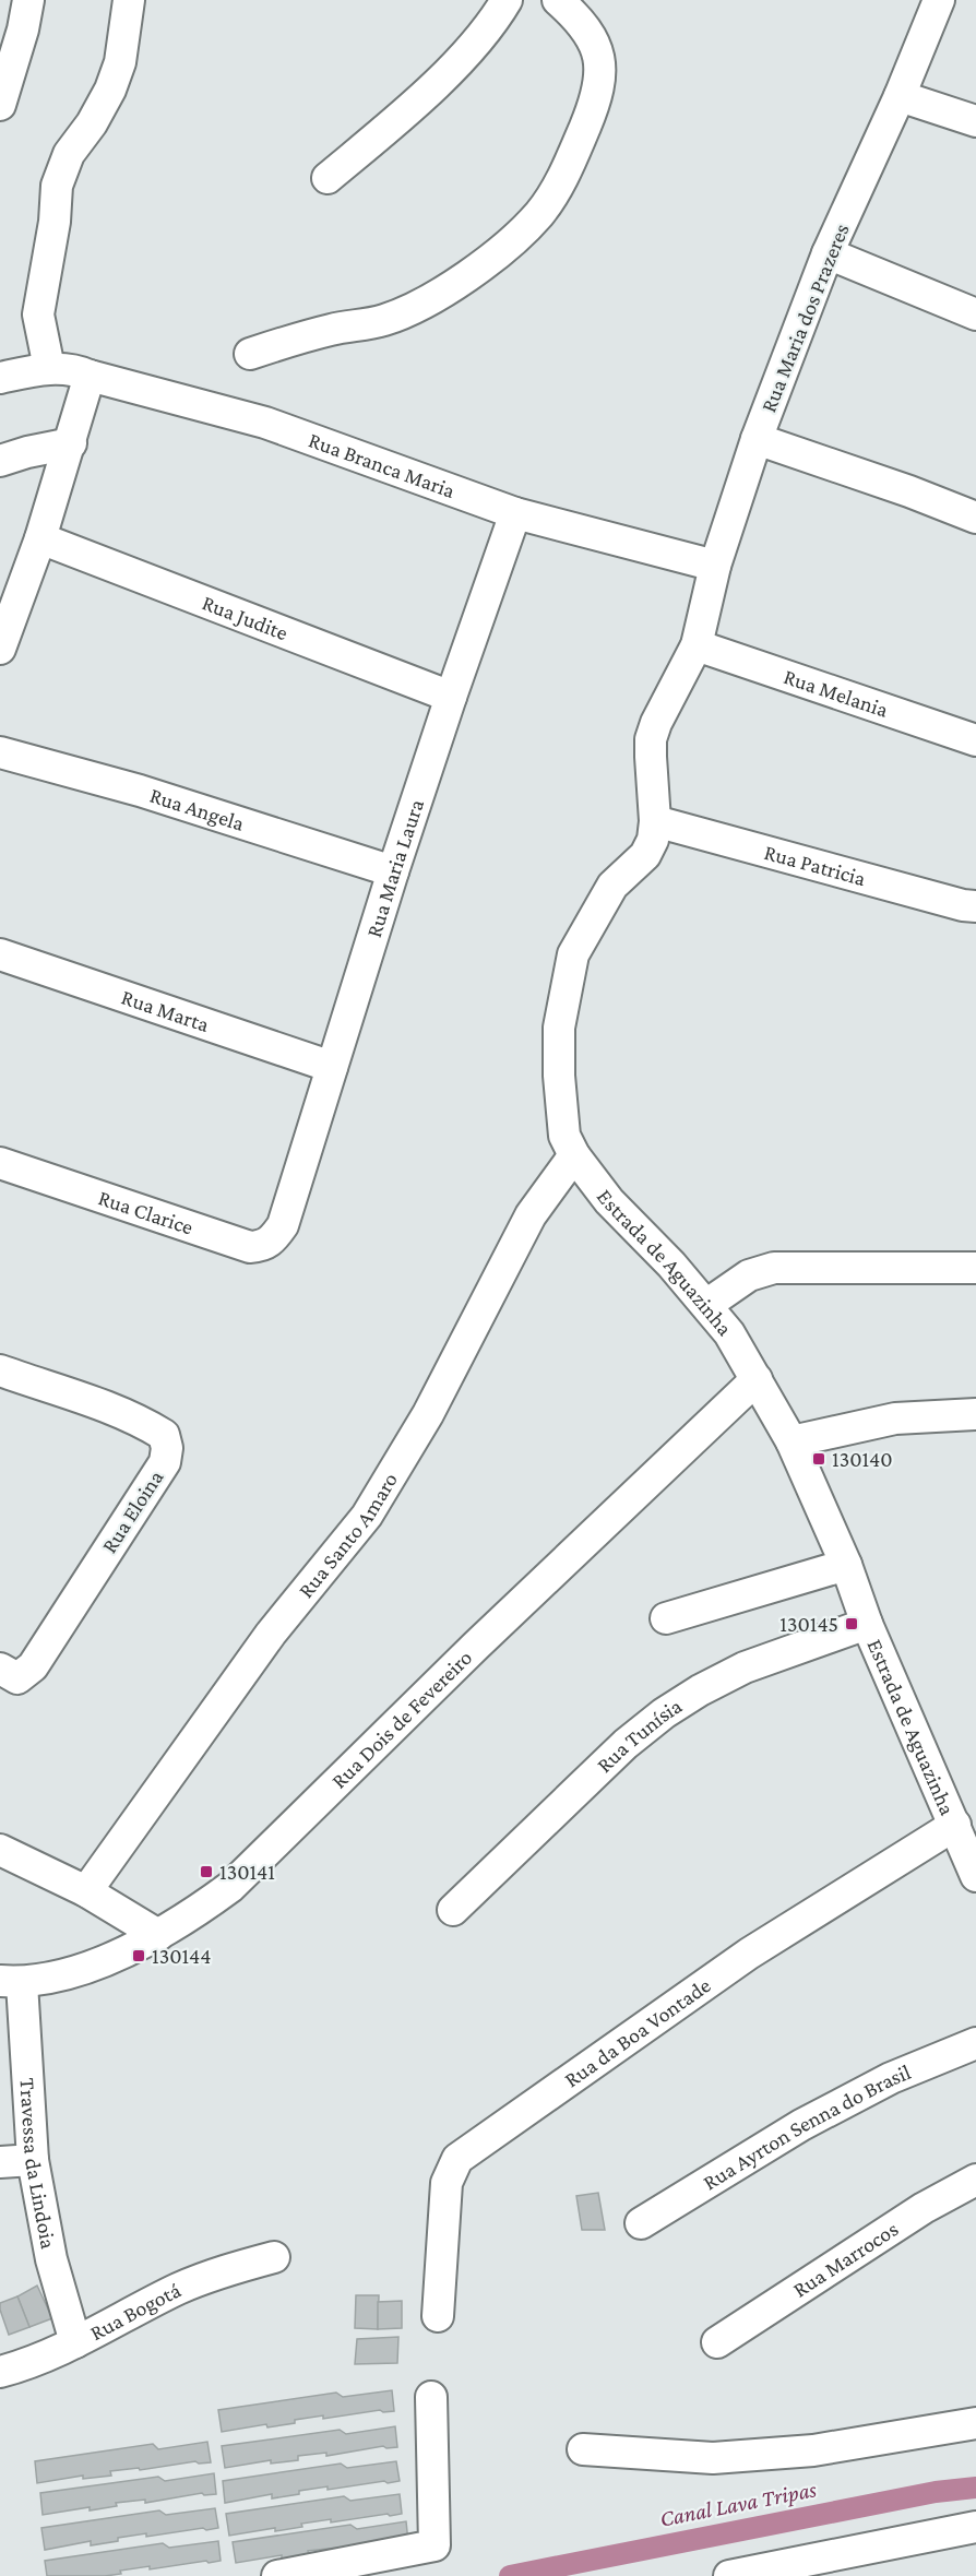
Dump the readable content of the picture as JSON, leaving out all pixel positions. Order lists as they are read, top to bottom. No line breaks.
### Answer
{"streets":{"street":["Rua Maria dos Prazeres","Rua Branca Maria","Rua Judite","Rua Melania","Rua Angela","Rua Patricia","Rua Maria Laura","Rua Marta","Rua Clarice","Estrada de Aguazinha","Rua Eloina","Rua Santo Amaro","Rua Dois de Fevereiro","Rua Tunísia","Rua da Boa Vontade","Rua Ayrton Senna do Brasil","Travessa da Lindoia","Rua Marrocos","Rua Bogotá"]},"crossings":[["Rua Maria dos Prazeres","Rua Branca Maria"],["Rua Maria dos Prazeres","Rua Melania"],["Rua Maria dos Prazeres","Estrada de Aguazinha"],["Rua Branca Maria","Rua Maria Laura"],["Rua Judite","Rua Maria Laura"],["Rua Melania","Estrada de Aguazinha"],["Rua Angela","Rua Maria Laura"],["Rua Patricia","Estrada de Aguazinha"],["Rua Maria Laura","Rua Marta"],["Rua Maria Laura","Rua Clarice"],["Estrada de Aguazinha","Rua Santo Amaro"],["Estrada de Aguazinha","Rua Dois de Fevereiro"],["Estrada de Aguazinha","Rua Tunísia"],["Estrada de Aguazinha","Rua da Boa Vontade"],["Rua Dois de Fevereiro","Travessa da Lindoia"],["Travessa da Lindoia","Rua Bogotá"]],"water":["Canal Lava Tripas"],"places":{"transit":["130140","130145","130141","130144"]}}
